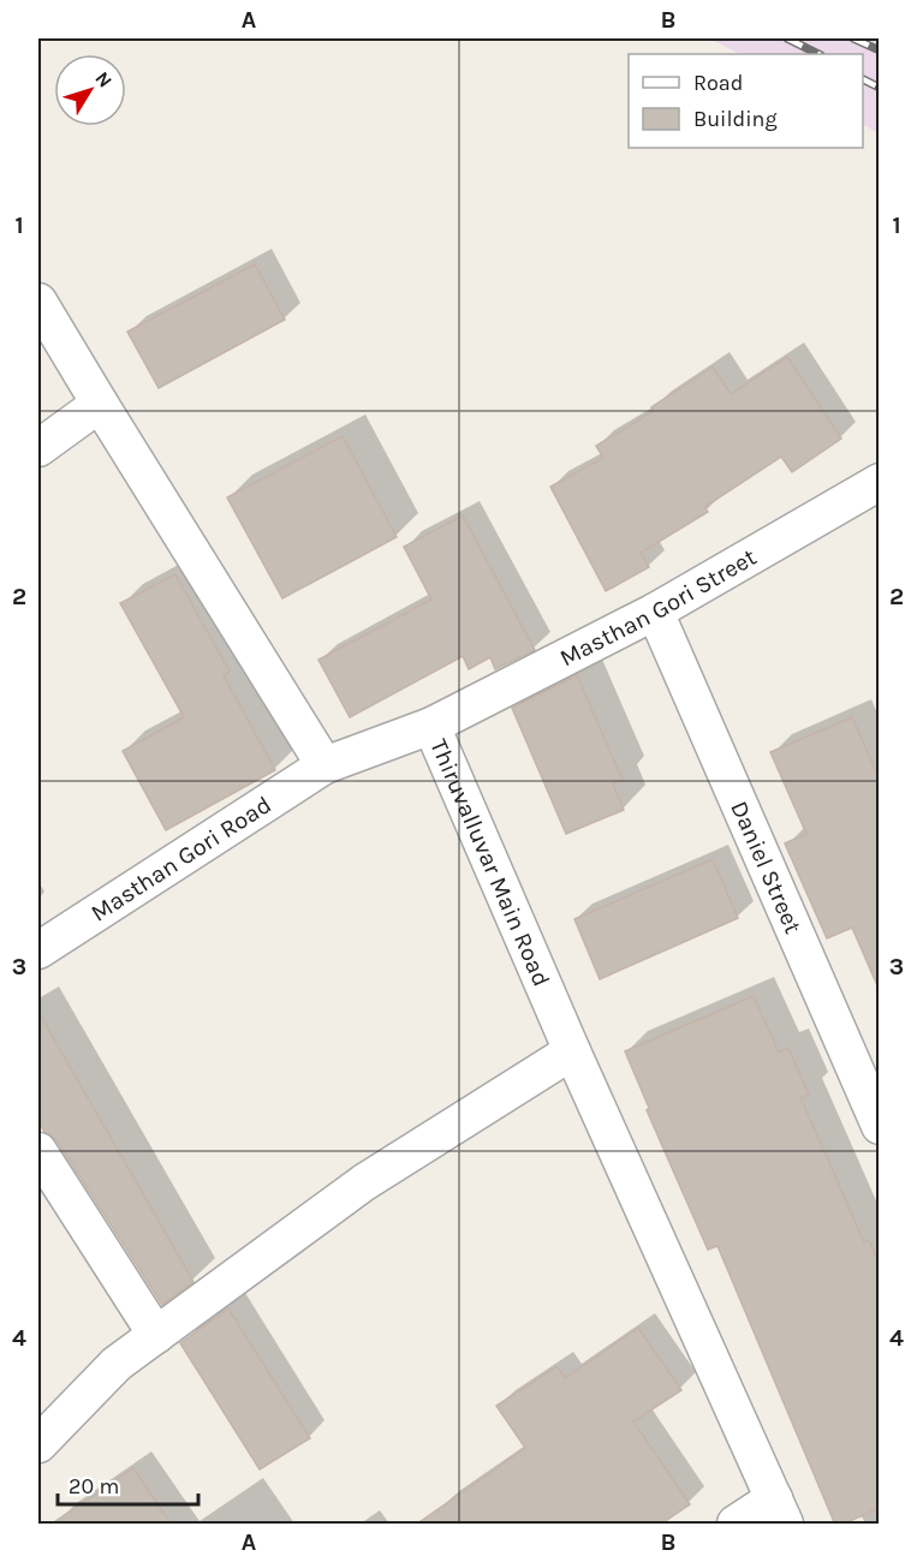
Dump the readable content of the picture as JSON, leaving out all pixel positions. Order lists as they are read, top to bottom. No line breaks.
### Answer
{"streets":{"street":["Masthan Gori Street","Masthan Gori Road","Thiruvalluvar Main Road","Daniel Street"]},"crossings":[["Masthan Gori Street","Thiruvalluvar Main Road"],["Masthan Gori Street","Daniel Street"],["Masthan Gori Road","Thiruvalluvar Main Road"]],"legend":["Road","Building"],"scale_bar":"20 m","north":"top right","grid":{"columns":["A","B"],"rows":["1","2","3","4"]}}
